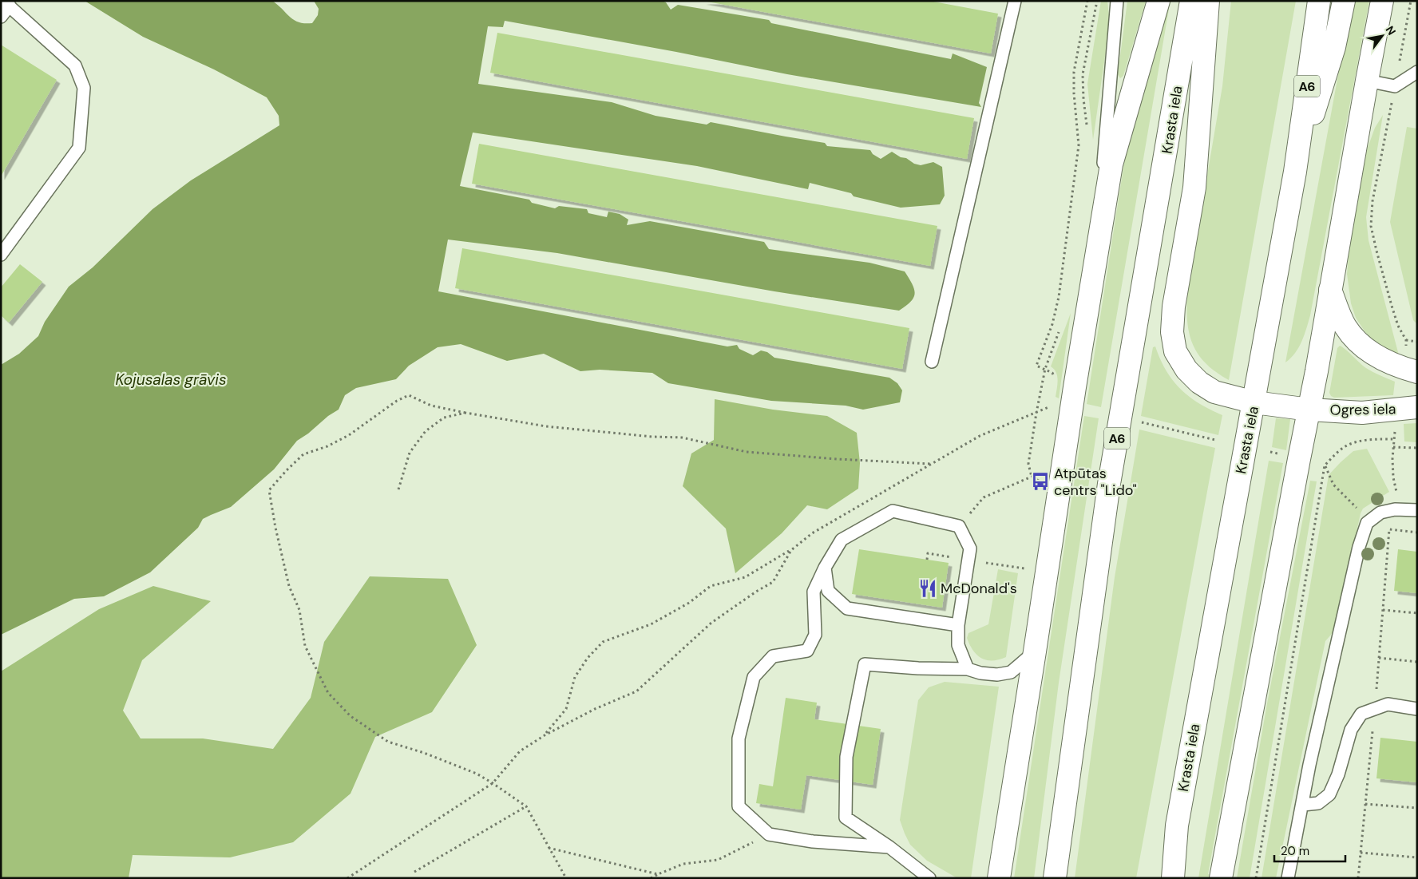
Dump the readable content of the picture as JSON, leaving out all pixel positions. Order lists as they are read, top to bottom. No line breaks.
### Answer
{"streets":{"main road":["A6","Krasta iela","Ogres iela"]},"crossings":[["Krasta iela","Ogres iela"]],"water":["Kojusalas grāvis"],"places":{"bus stop":["Atpūtas centrs \"Lido\""],"restaurant":["McDonald's"]},"scale_bar":"20 m","north":"top right"}
